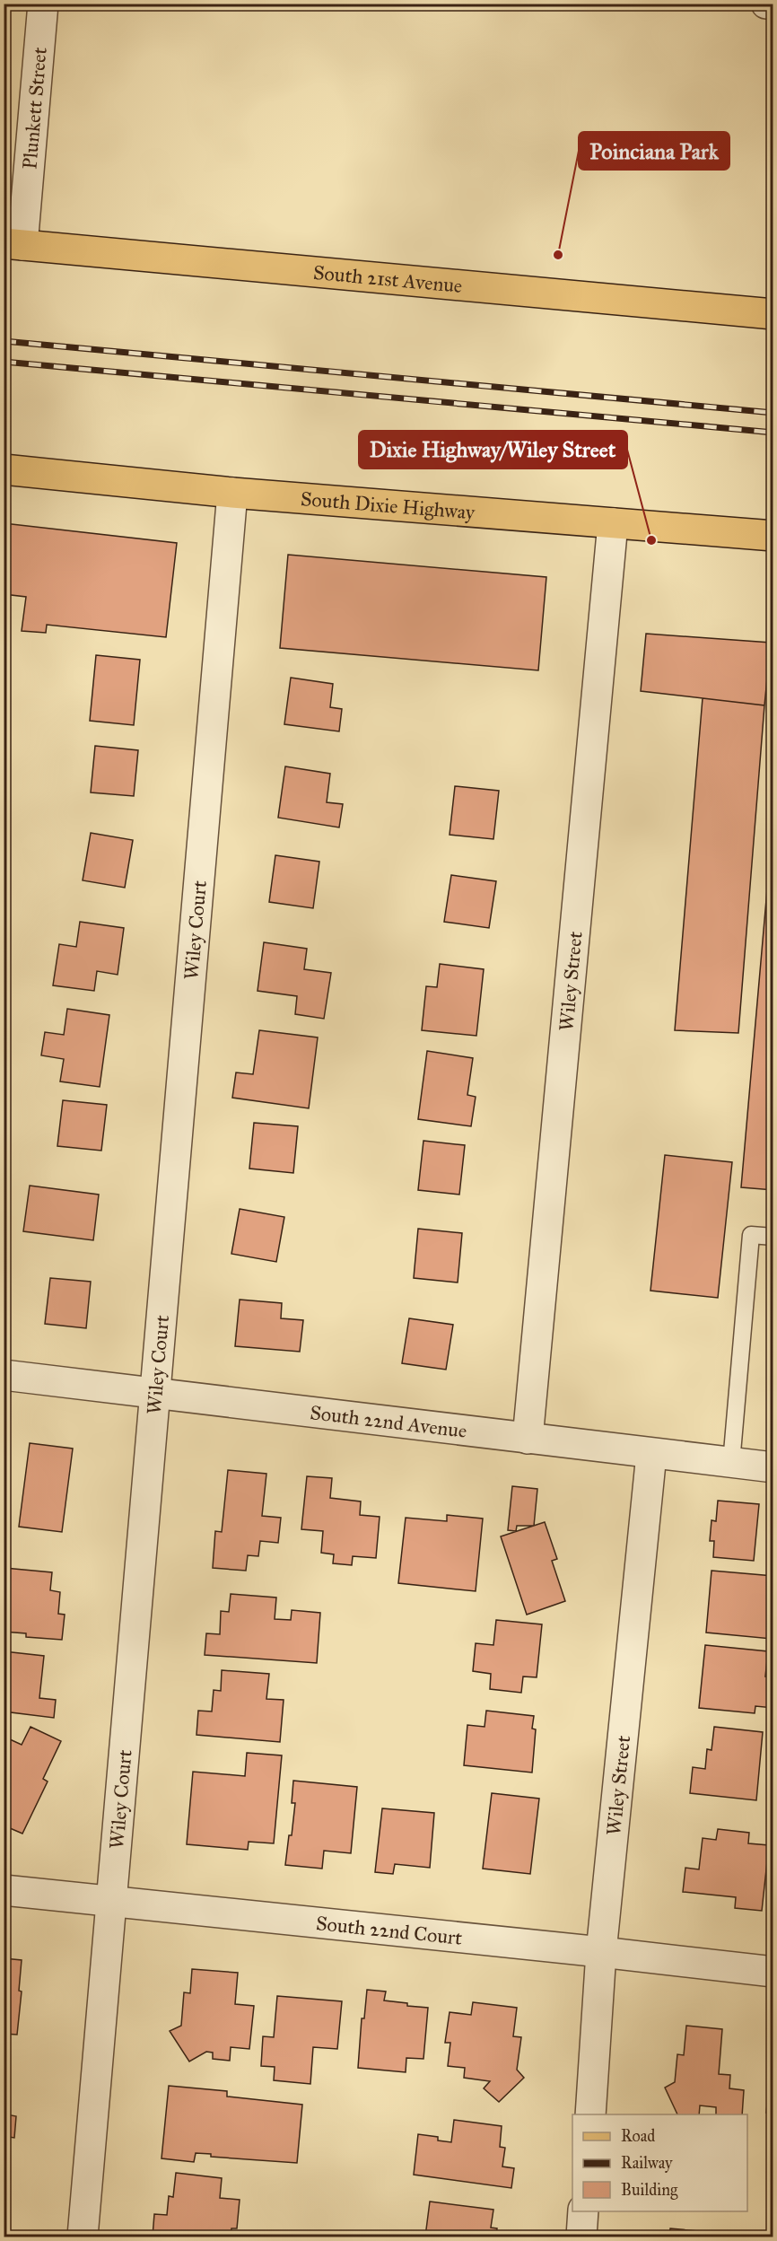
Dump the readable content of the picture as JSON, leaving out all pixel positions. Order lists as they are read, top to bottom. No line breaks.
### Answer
{"streets":{"main road":["South 21st Avenue","South Dixie Highway"],"street":["Plunkett Street","Wiley Court","Wiley Street","South 22nd Avenue","South 22nd Court"]},"crossings":[["Plunkett Street","South 21st Avenue"],["South Dixie Highway","Wiley Court"],["South Dixie Highway","Wiley Street"],["Wiley Court","South 22nd Avenue"],["Wiley Court","South 22nd Court"],["Wiley Street","South 22nd Avenue"],["Wiley Street","South 22nd Court"]],"places":["Poinciana Park","Dixie Highway/Wiley Street"],"legend":["Road","Railway","Building"]}
